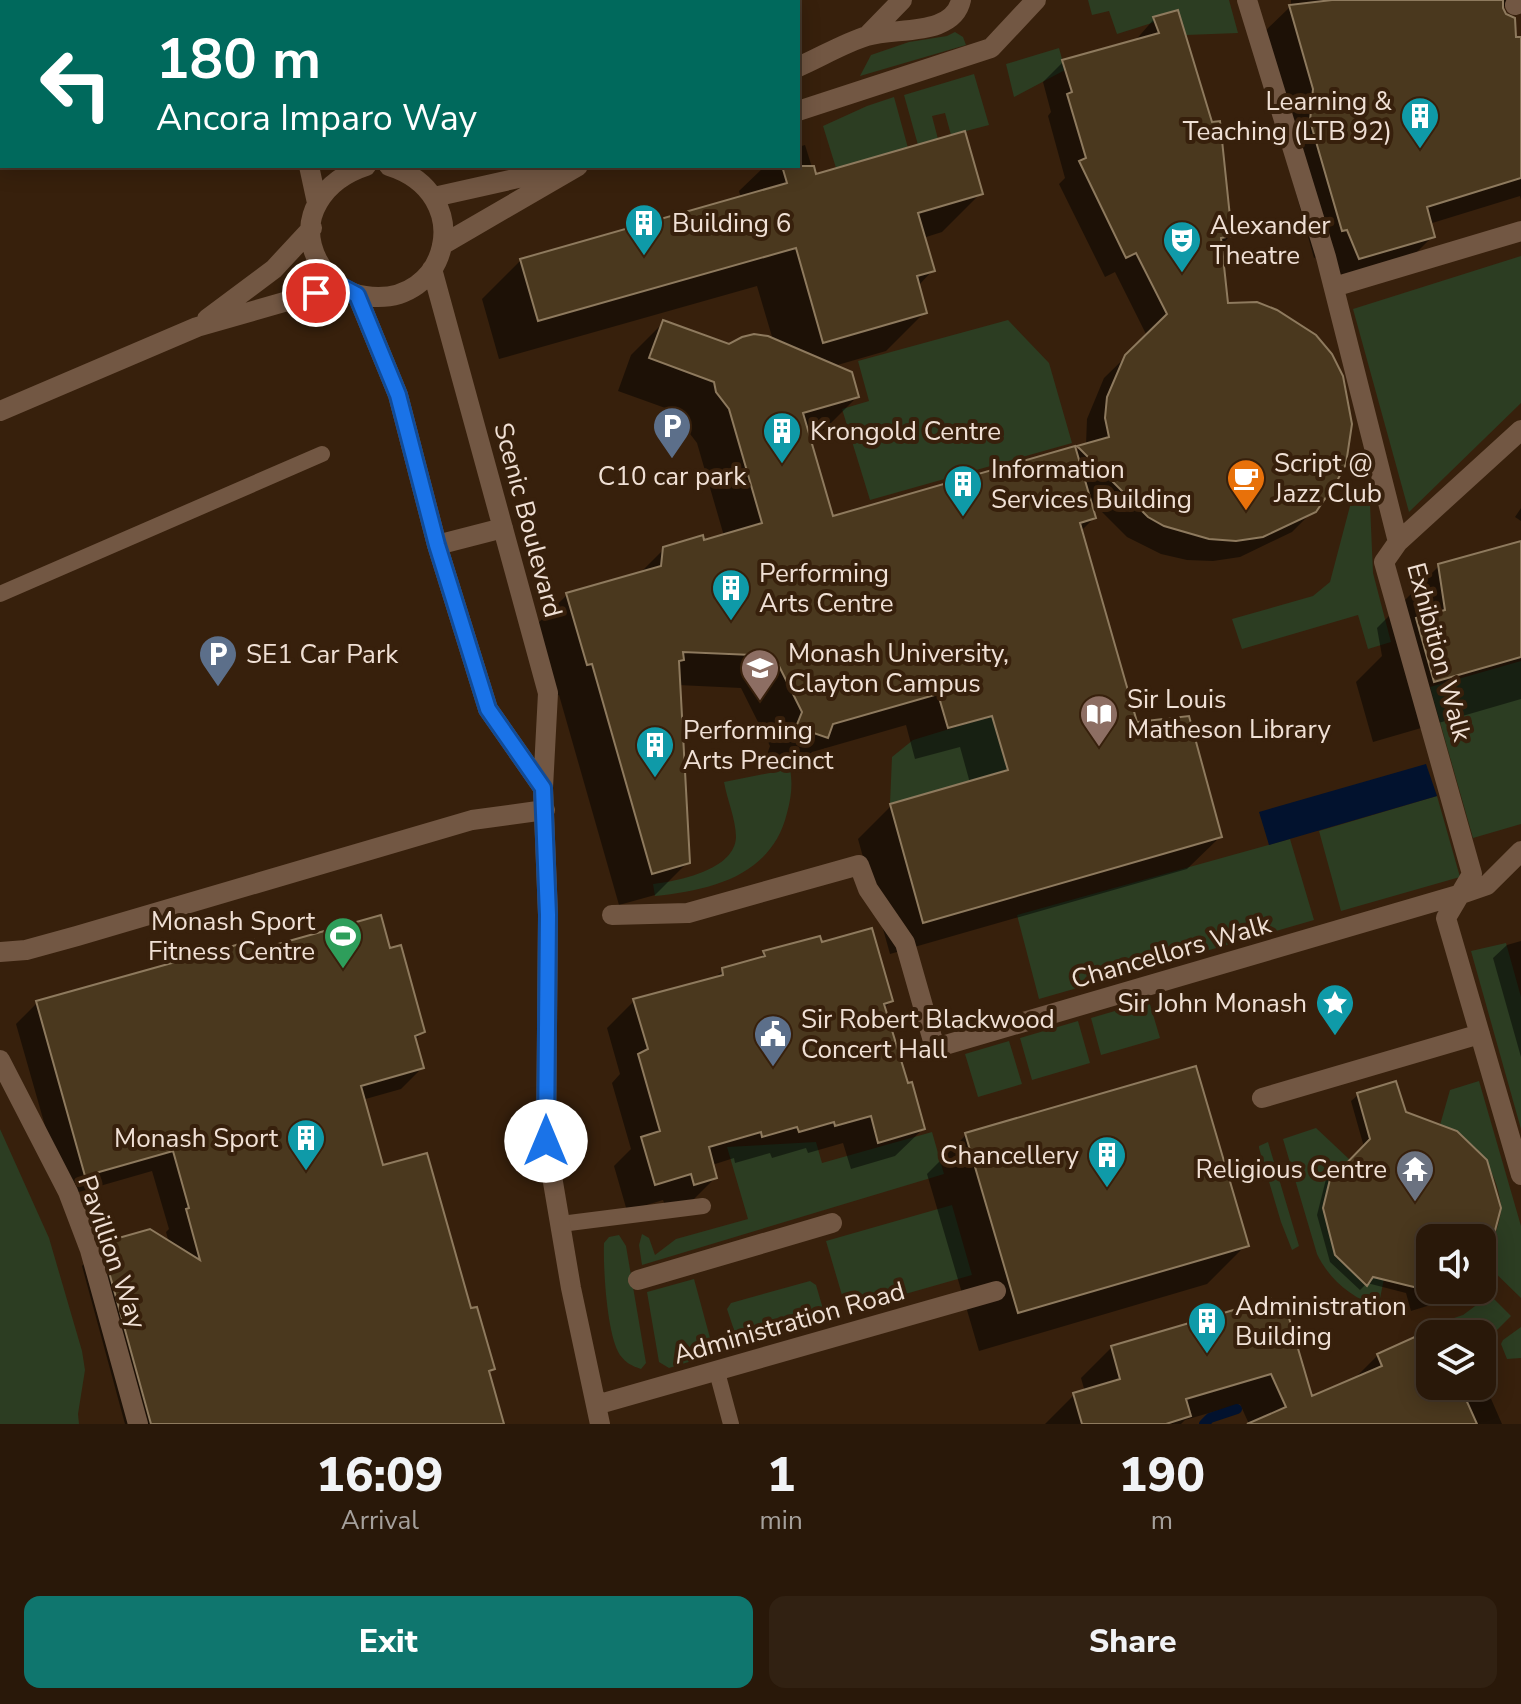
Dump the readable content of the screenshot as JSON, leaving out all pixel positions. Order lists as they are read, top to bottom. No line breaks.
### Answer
{"streets":{"street":["Scenic Boulevard","Exhibition Walk","Chancellors Walk","Pavillion Way","Administration Road"]},"crossings":[["Scenic Boulevard","Administration Road"],["Exhibition Walk","Chancellors Walk"]],"places":{"building":["Learning & Teaching (LTB 92)","Building 6","Krongold Centre","Information Services Building","Performing Arts Centre","Performing Arts Precinct","Monash Sport","Chancellery","Administration Building"],"theatre":["Alexander Theatre"],"parking":["C10 car park","SE1 Car Park"],"cafe":["Script @ Jazz Club"],"school or university":["Monash University, Clayton Campus"],"library":["Sir Louis Matheson Library"],"sports":["Monash Sport Fitness Centre"],"place":["Sir John Monash"],"public building":["Sir Robert Blackwood Concert Hall"],"temple":["Religious Centre"]},"page":{"turn":["180 m","Ancora Imparo Way"],"eta":["16:09","Arrival","1","min","190","m"],"buttons":["Exit","Share"]}}
